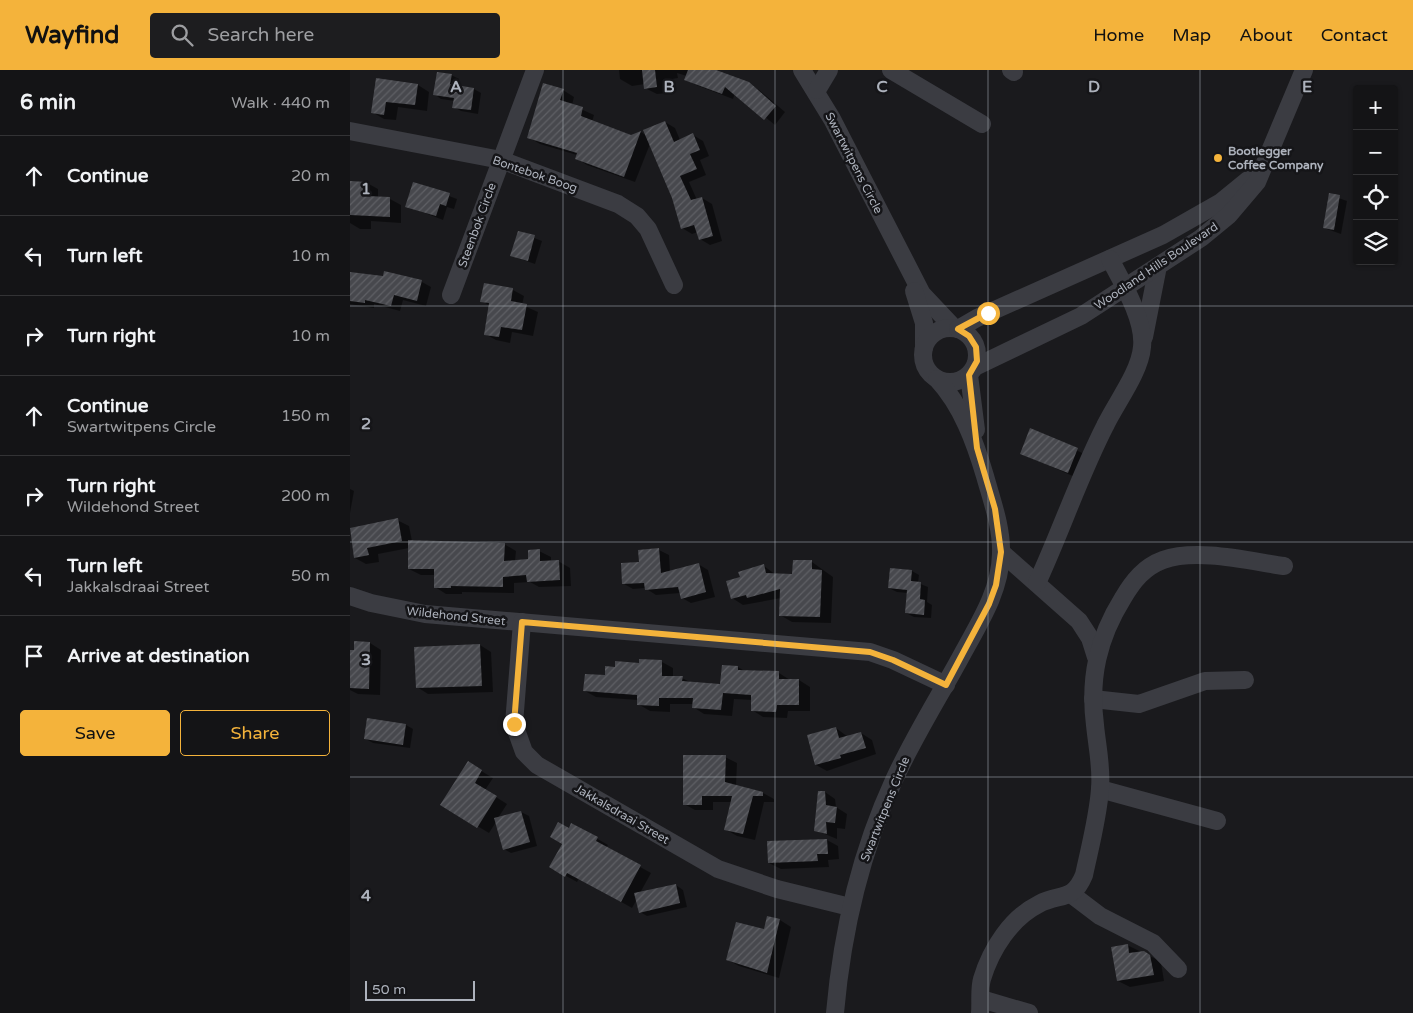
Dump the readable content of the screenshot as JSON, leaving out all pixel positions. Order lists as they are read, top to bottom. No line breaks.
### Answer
{"streets":{"street":["Swartwitpens Circle","Bontebok Boog","Steenbok Circle","Woodland Hills Boulevard","Wildehond Street","Jakkalsdraai Street"]},"crossings":[["Swartwitpens Circle","Woodland Hills Boulevard"],["Swartwitpens Circle","Wildehond Street"],["Swartwitpens Circle","Jakkalsdraai Street"],["Bontebok Boog","Steenbok Circle"],["Wildehond Street","Jakkalsdraai Street"]],"places":["Bootlegger Coffee Company"],"scale_bar":"50 m","page":{"header":"Wayfind","search":"Search here","nav":["Home","Map","About","Contact"],"heading":["6 min","Walk · 440 m"],"map_buttons":["+","−"],"list":[["Continue","20 m"],["Turn left","10 m"],["Turn right","10 m"],["Continue","Swartwitpens Circle","150 m"],["Turn right","Wildehond Street","200 m"],["Turn left","Jakkalsdraai Street","50 m"],"Arrive at destination"],"buttons":["Save","Share"],"scale":"50 m"},"grid":{"columns":["A","B","C","D","E"],"rows":["1","2","3","4"]}}
